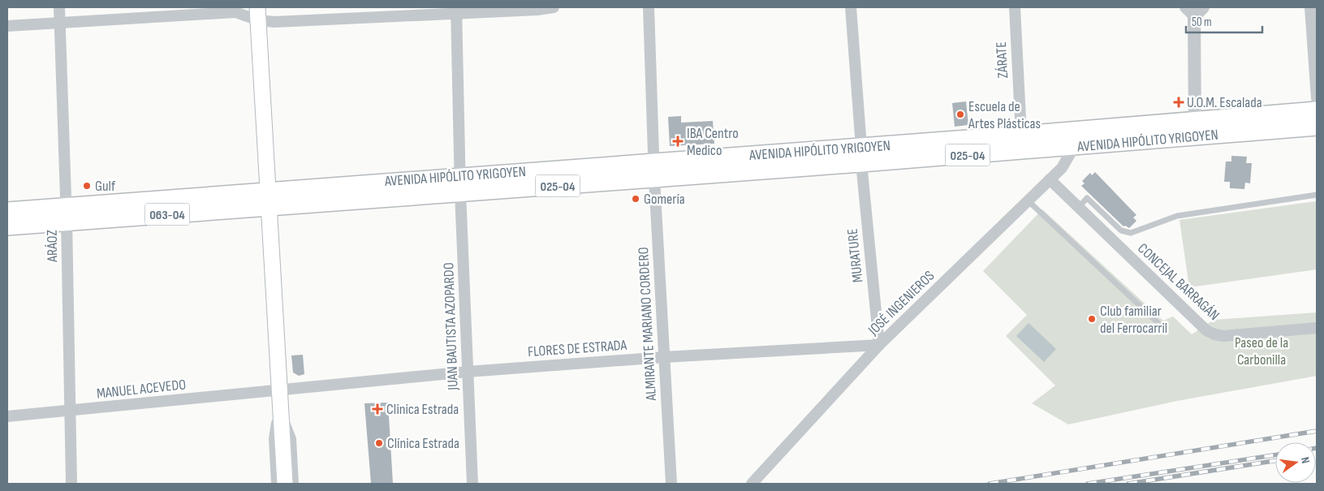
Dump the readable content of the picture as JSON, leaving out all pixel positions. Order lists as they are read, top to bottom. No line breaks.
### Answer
{"streets":{"main road":["AVENIDA HIPÓLITO YRIGOYEN","025-04","063-04"],"street":["ZÁRATE","ARÁOZ","MURATURE","CONCEJAL BARRAGÁN","JOSÉ INGENIEROS","ALMIRANTE MARIANO CORDERO","JUAN BAUTISTA AZOPARDO","FLORES DE ESTRADA","MANUEL ACEVEDO"]},"crossings":[["ZÁRATE","AVENIDA HIPÓLITO YRIGOYEN"],["AVENIDA HIPÓLITO YRIGOYEN","ARÁOZ"],["AVENIDA HIPÓLITO YRIGOYEN","MURATURE"],["AVENIDA HIPÓLITO YRIGOYEN","JOSÉ INGENIEROS"],["AVENIDA HIPÓLITO YRIGOYEN","ALMIRANTE MARIANO CORDERO"],["AVENIDA HIPÓLITO YRIGOYEN","JUAN BAUTISTA AZOPARDO"],["ARÁOZ","MANUEL ACEVEDO"],["MURATURE","JOSÉ INGENIEROS"],["MURATURE","FLORES DE ESTRADA"],["CONCEJAL BARRAGÁN","JOSÉ INGENIEROS"],["JOSÉ INGENIEROS","FLORES DE ESTRADA"],["ALMIRANTE MARIANO CORDERO","FLORES DE ESTRADA"],["JUAN BAUTISTA AZOPARDO","FLORES DE ESTRADA"],["FLORES DE ESTRADA","MANUEL ACEVEDO"]],"parks":["Paseo de la Carbonilla"],"places":{"health":["U.O.M. Escalada","IBA Centro Medico","Clinica Estrada"],"other":["Escuela de Artes Plásticas","Gulf","Gomería","Club familiar del Ferrocarril","Clínica Estrada"]},"scale_bar":"50 m","north":"right"}
